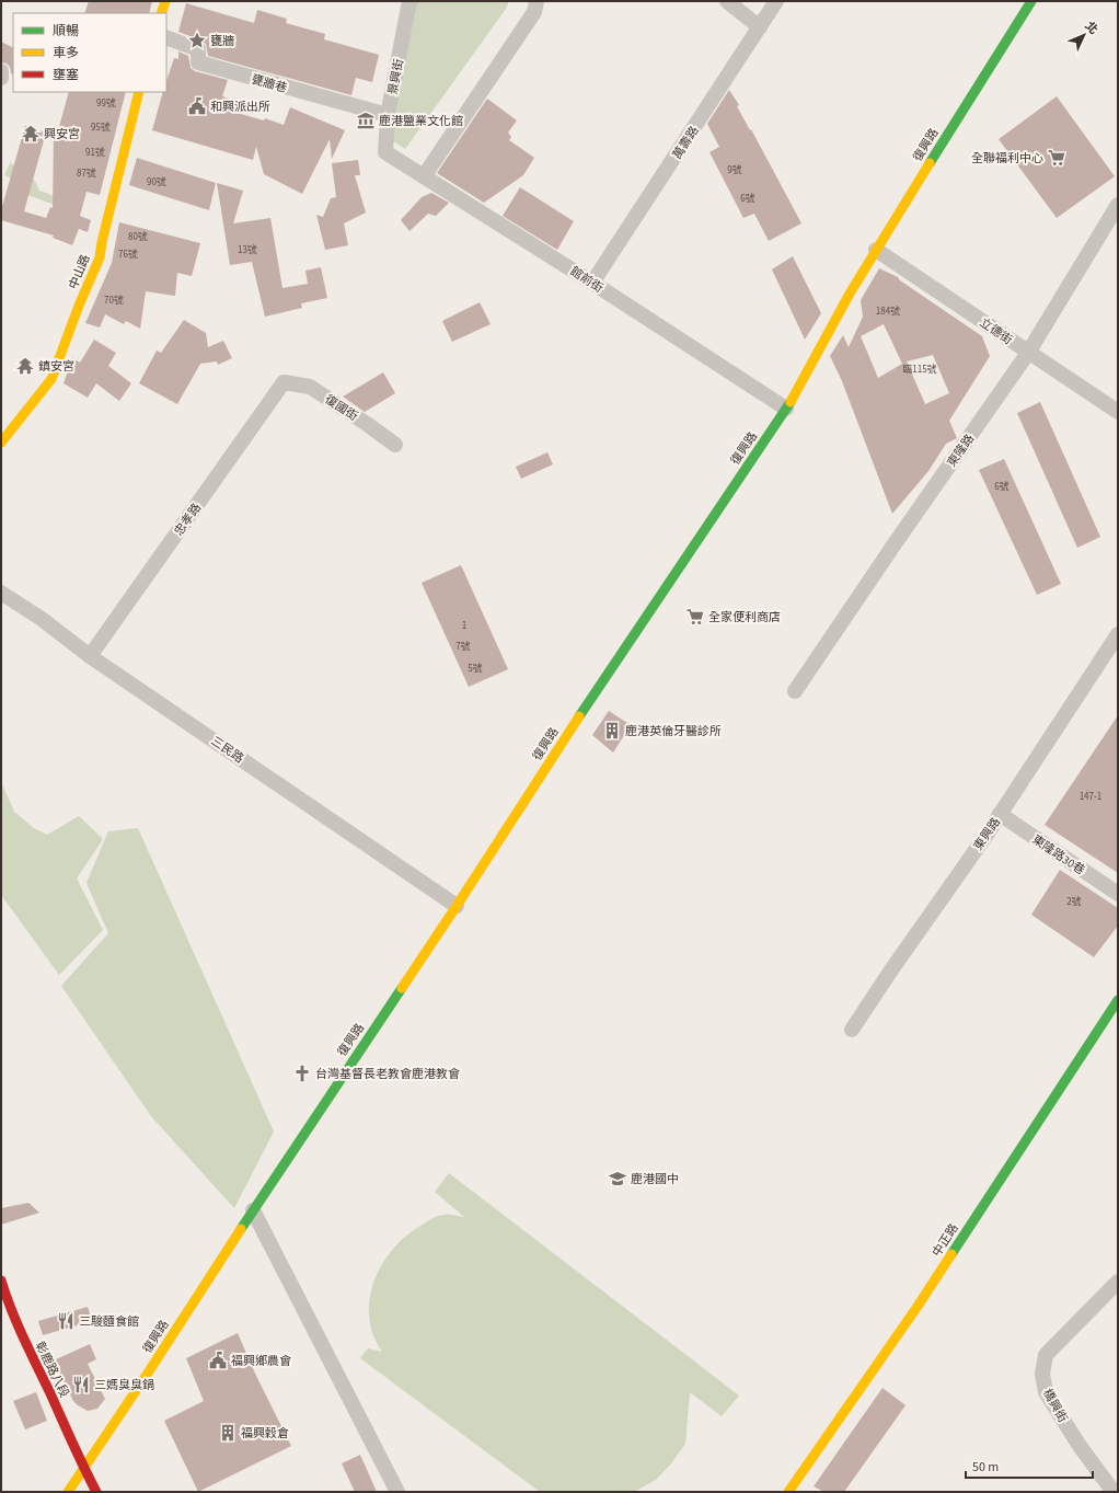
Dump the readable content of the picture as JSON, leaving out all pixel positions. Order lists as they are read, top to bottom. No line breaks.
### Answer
{"streets":{"street":["景興街","甕牆巷","萬壽路","復興路","中山路","館前街","立德街","復國街","東隆路","忠孝路","三民路","東興路","東隆路30巷","中正路","彰鹿路八段","橋興街"]},"crossings":[["景興街","甕牆巷"],["景興街","館前街"],["萬壽路","館前街"],["復興路","館前街"],["復興路","立德街"],["復興路","三民路"],["復興路","彰鹿路八段"],["立德街","東隆路"],["復國街","忠孝路"],["忠孝路","三民路"],["東興路","東隆路30巷"]],"places":{"place":["甕牆"],"public building":["和興派出所","福興鄉農會"],"museum":["鹿港鹽業文化館"],"temple":["興安宮","鎮安宮"],"supermarket":["全聯福利中心","全家便利商店"],"building":["鹿港英倫牙醫診所","福興穀倉"],"church":["台灣基督長老教會鹿港教會"],"school or university":["鹿港國中"],"restaurant":["三駿麵食館","三媽臭臭鍋"]},"house_numbers":["99號","95號","91號","9號","87號","90號","6號","80號","13號","76號","70號","184號","臨115號","6號","1","7號","5號","147-1","2號"],"legend":["順暢","車多","壅塞"],"scale_bar":"50 m","north":"top right"}
